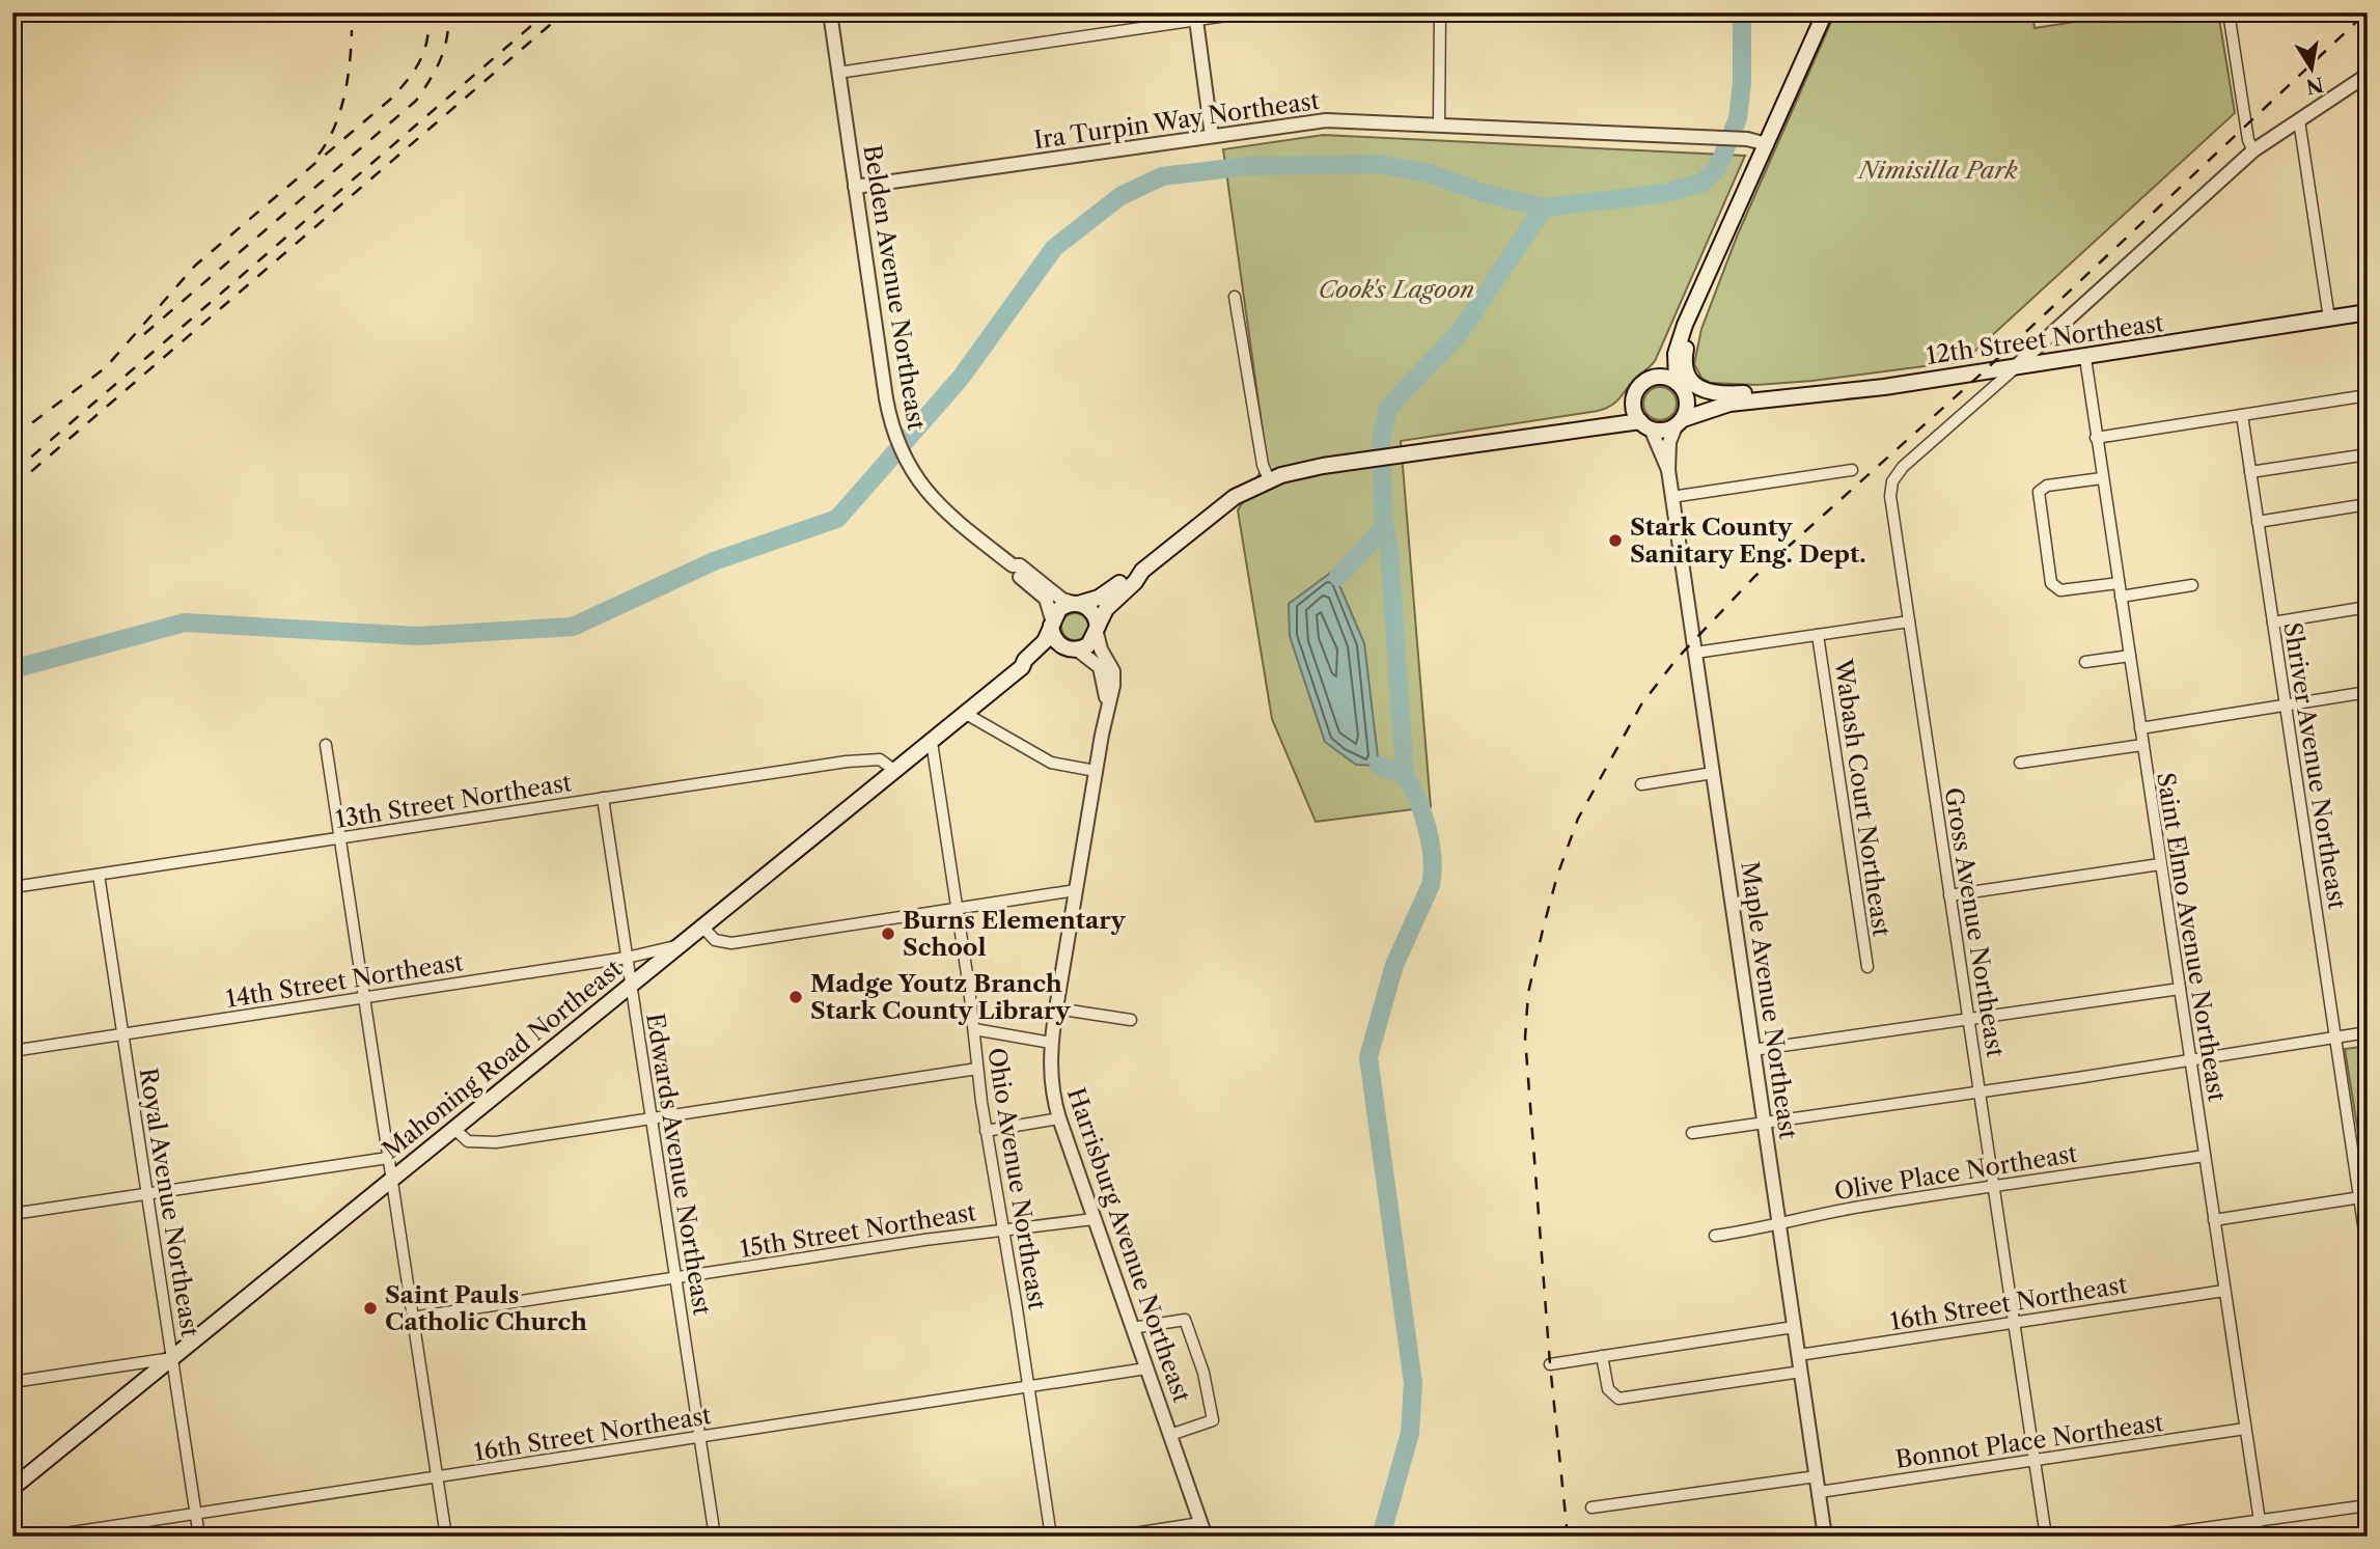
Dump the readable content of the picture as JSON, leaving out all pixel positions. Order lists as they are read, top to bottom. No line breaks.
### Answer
{"streets":{"main road":["12th Street Northeast","Mahoning Road Northeast"],"street":["Ira Turpin Way Northeast","Belden Avenue Northeast","Shriver Avenue Northeast","Wabash Court Northeast","13th Street Northeast","Gross Avenue Northeast","Saint Elmo Avenue Northeast","14th Street Northeast","Maple Avenue Northeast","Edwards Avenue Northeast","Olive Place Northeast","Ohio Avenue Northeast","Royal Avenue Northeast","15th Street Northeast","Harrisburg Avenue Northeast","16th Street Northeast","Bonnot Place Northeast"]},"crossings":[["Ira Turpin Way Northeast","Belden Avenue Northeast"],["Belden Avenue Northeast","Mahoning Road Northeast"],["Belden Avenue Northeast","Harrisburg Avenue Northeast"],["12th Street Northeast","Gross Avenue Northeast"],["12th Street Northeast","Saint Elmo Avenue Northeast"],["12th Street Northeast","Maple Avenue Northeast"],["13th Street Northeast","Mahoning Road Northeast"],["13th Street Northeast","Edwards Avenue Northeast"],["13th Street Northeast","Royal Avenue Northeast"],["Gross Avenue Northeast","Olive Place Northeast"],["Gross Avenue Northeast","16th Street Northeast"],["Gross Avenue Northeast","Bonnot Place Northeast"],["Saint Elmo Avenue Northeast","Olive Place Northeast"],["Saint Elmo Avenue Northeast","16th Street Northeast"],["Saint Elmo Avenue Northeast","Bonnot Place Northeast"],["14th Street Northeast","Mahoning Road Northeast"],["14th Street Northeast","Edwards Avenue Northeast"],["14th Street Northeast","Royal Avenue Northeast"],["Maple Avenue Northeast","Olive Place Northeast"],["Maple Avenue Northeast","16th Street Northeast"],["Maple Avenue Northeast","Bonnot Place Northeast"],["Mahoning Road Northeast","Edwards Avenue Northeast"],["Mahoning Road Northeast","Ohio Avenue Northeast"],["Mahoning Road Northeast","Royal Avenue Northeast"],["Mahoning Road Northeast","Harrisburg Avenue Northeast"],["Edwards Avenue Northeast","15th Street Northeast"],["Edwards Avenue Northeast","16th Street Northeast"],["Ohio Avenue Northeast","15th Street Northeast"],["Ohio Avenue Northeast","16th Street Northeast"],["Royal Avenue Northeast","16th Street Northeast"],["15th Street Northeast","Harrisburg Avenue Northeast"],["Harrisburg Avenue Northeast","16th Street Northeast"]],"parks":["Nimisilla Park","Cook's Lagoon"],"places":["Stark County Sanitary Eng. Dept.","Burns Elementary School","Madge Youtz Branch Stark County Library","Saint Pauls Catholic Church"],"north":"bottom"}
